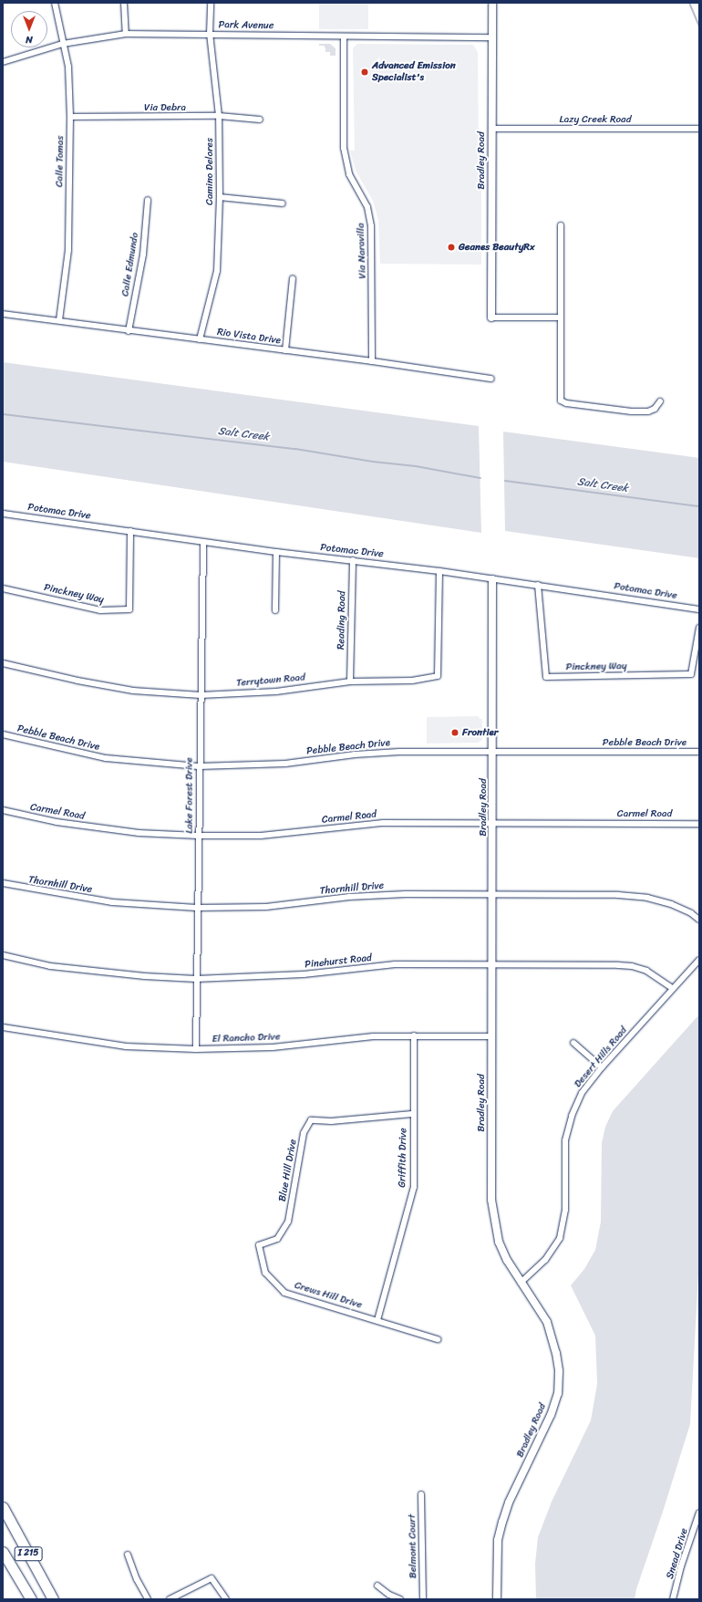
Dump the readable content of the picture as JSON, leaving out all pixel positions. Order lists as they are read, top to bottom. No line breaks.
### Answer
{"streets":{"highway":["I 215"],"street":["Park Avenue","Via Debra","Lazy Creek Road","Bradley Road","Calle Tomas","Camino Delores","Via Naravilla","Calle Edmundo","Rio Vista Drive","Potomac Drive","Pinckney Way","Reading Road","Terrytown Road","Pebble Beach Drive","Lake Forest Drive","Carmel Road","Thornhill Drive","Pinehurst Road","El Rancho Drive","Desert Hills Road","Griffith Drive","Blue Hill Drive","Crews Hill Drive","Belmont Court","Snead Drive"]},"crossings":[["Park Avenue","Bradley Road"],["Park Avenue","Calle Tomas"],["Park Avenue","Camino Delores"],["Park Avenue","Via Naravilla"],["Via Debra","Calle Tomas"],["Via Debra","Camino Delores"],["Lazy Creek Road","Bradley Road"],["Bradley Road","Potomac Drive"],["Bradley Road","Pebble Beach Drive"],["Bradley Road","Carmel Road"],["Bradley Road","Thornhill Drive"],["Bradley Road","Pinehurst Road"],["Bradley Road","El Rancho Drive"],["Bradley Road","Desert Hills Road"],["Calle Tomas","Rio Vista Drive"],["Camino Delores","Rio Vista Drive"],["Via Naravilla","Rio Vista Drive"],["Calle Edmundo","Rio Vista Drive"],["Potomac Drive","Pinckney Way"],["Potomac Drive","Reading Road"],["Potomac Drive","Terrytown Road"],["Potomac Drive","Lake Forest Drive"],["Reading Road","Terrytown Road"],["Terrytown Road","Lake Forest Drive"],["Pebble Beach Drive","Lake Forest Drive"],["Lake Forest Drive","Carmel Road"],["Lake Forest Drive","Thornhill Drive"],["Lake Forest Drive","Pinehurst Road"],["Lake Forest Drive","El Rancho Drive"],["Pinehurst Road","Desert Hills Road"],["El Rancho Drive","Griffith Drive"],["Griffith Drive","Blue Hill Drive"],["Griffith Drive","Crews Hill Drive"],["Blue Hill Drive","Crews Hill Drive"]],"water":["Salt Creek"],"places":["Advanced Emission Specialist's","Geanes BeautyRx","Frontier"],"north":"bottom"}
